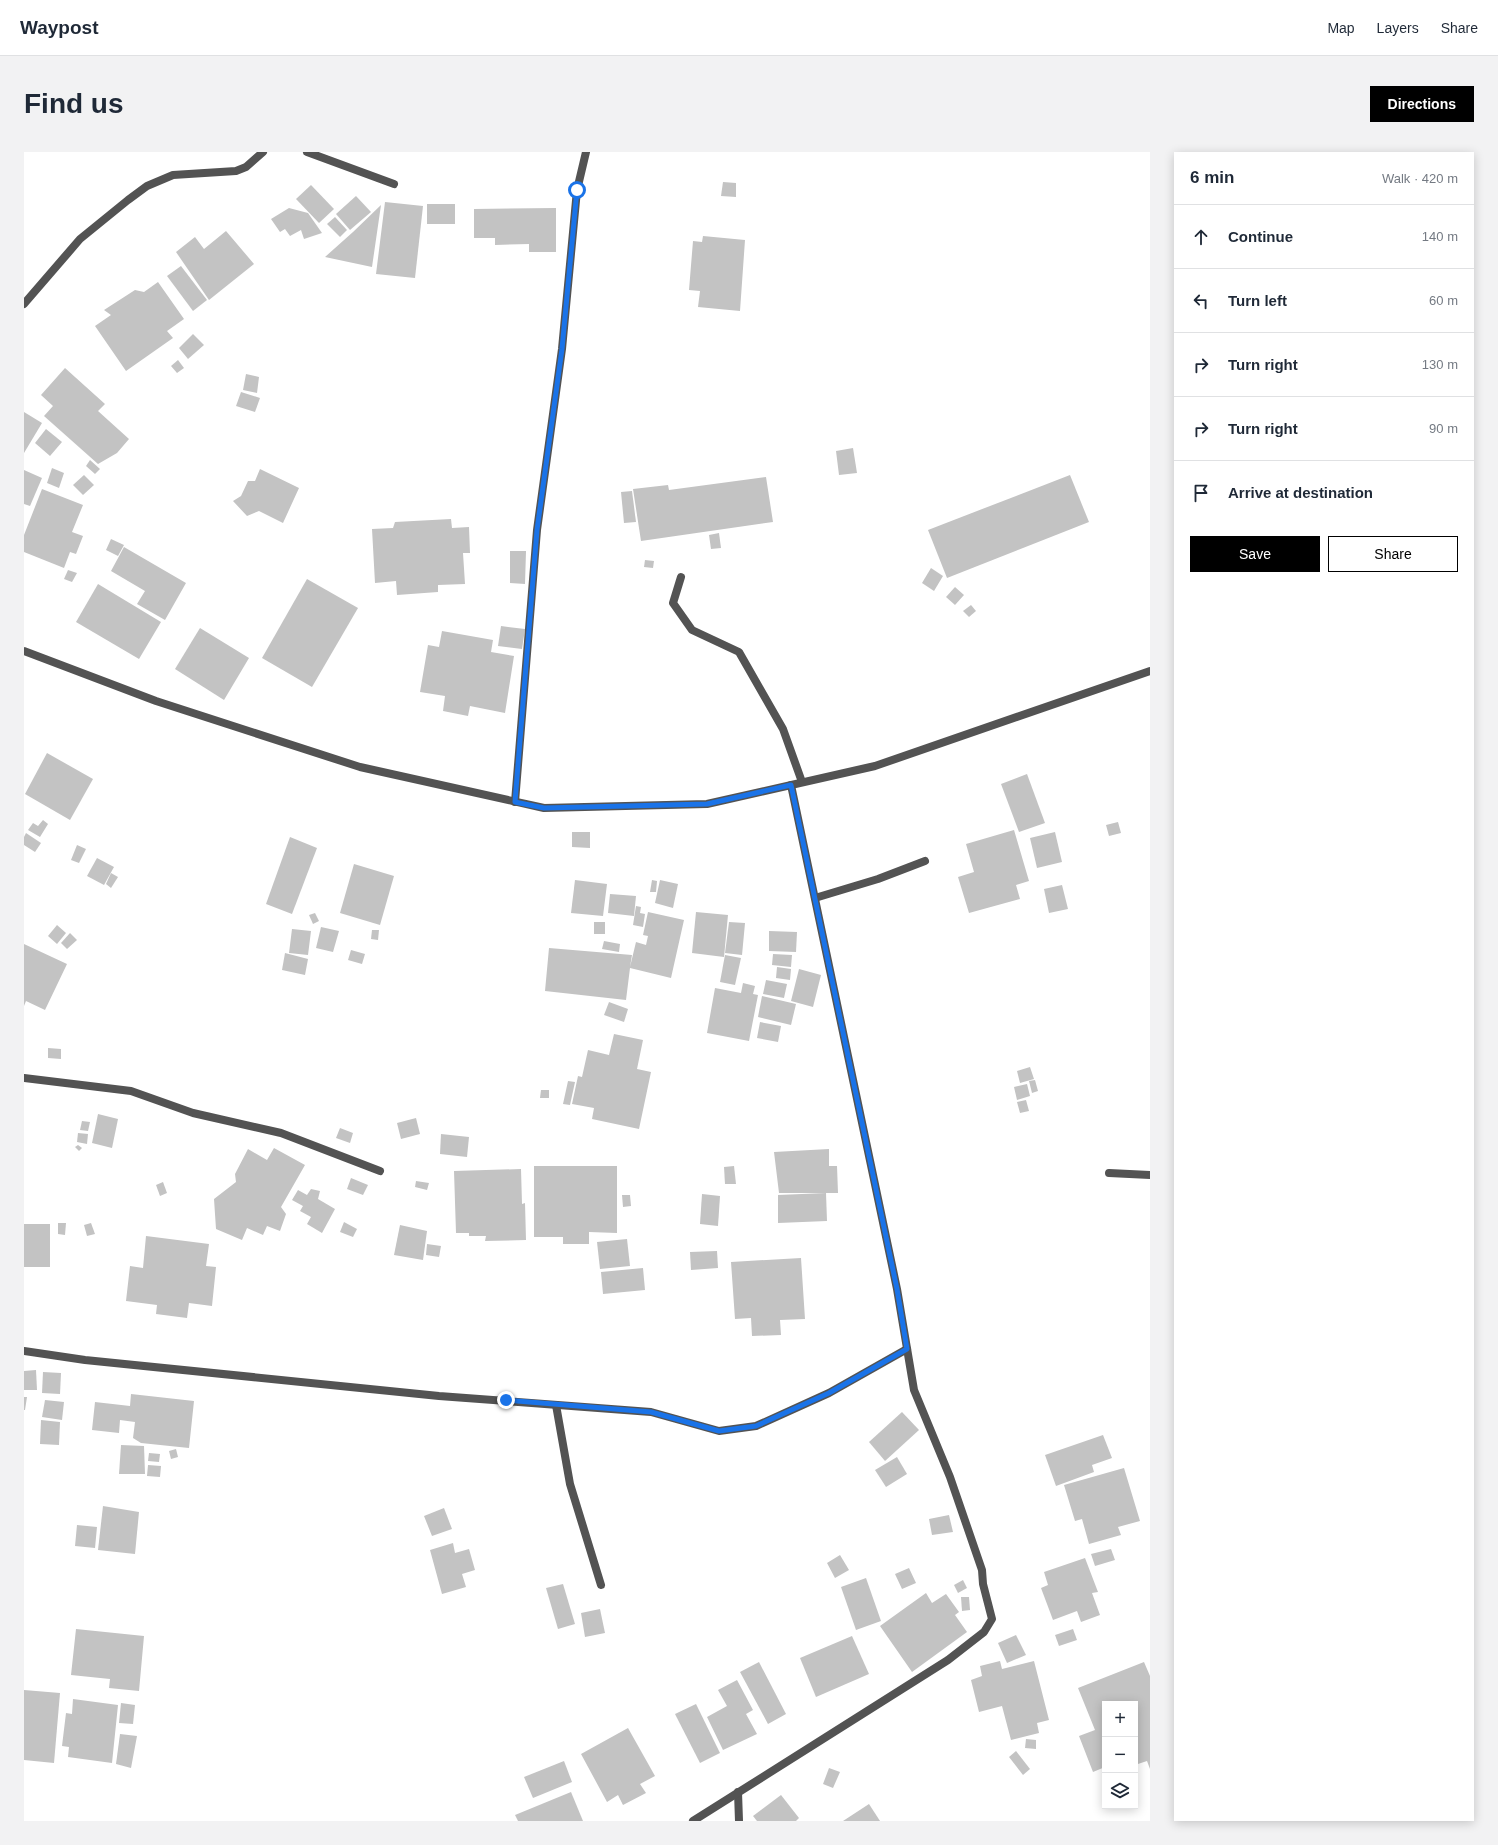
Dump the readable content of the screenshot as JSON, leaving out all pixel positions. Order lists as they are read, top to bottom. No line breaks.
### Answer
{"page":{"header":"Waypost","nav":["Map","Layers","Share"],"buttons":["Directions",["Save","Share"]],"title":"Find us","heading":["6 min","Walk · 420 m"],"list":[["Continue","140 m"],["Turn left","60 m"],["Turn right","130 m"],["Turn right","90 m"],"Arrive at destination"],"map_buttons":["+","−"]}}
